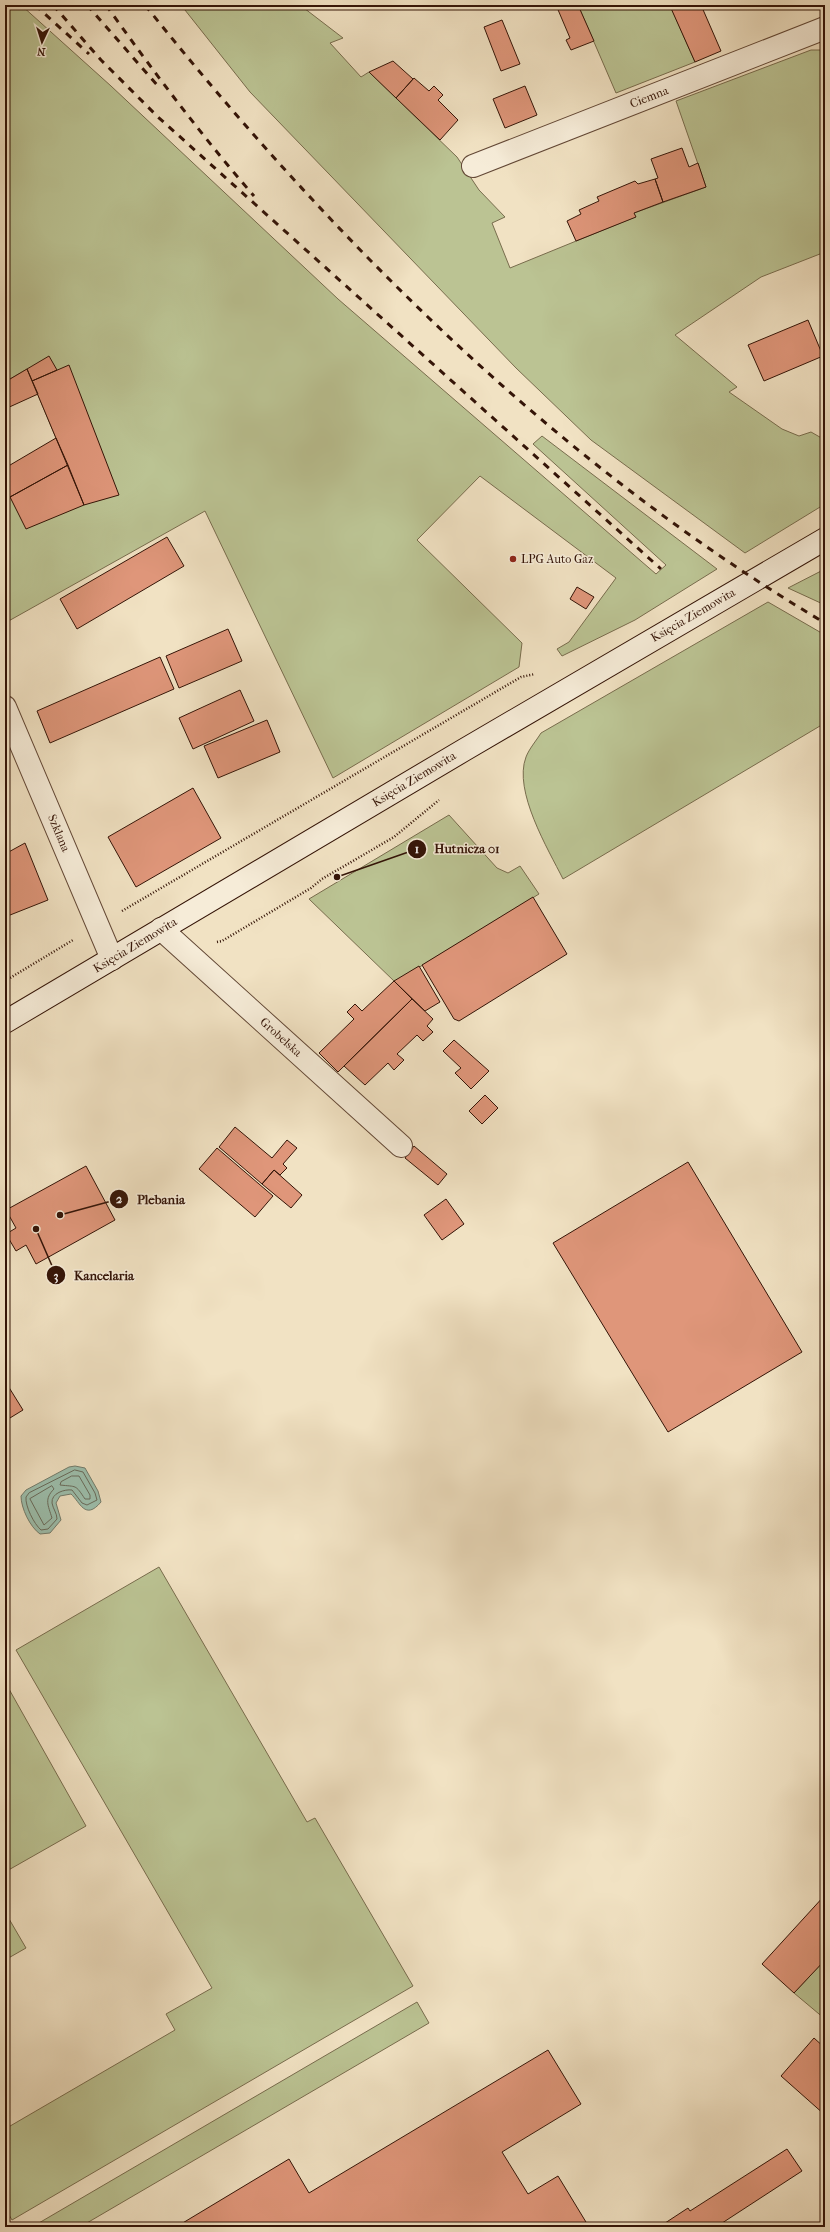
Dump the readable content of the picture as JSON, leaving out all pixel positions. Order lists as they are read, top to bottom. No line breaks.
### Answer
{"streets":{"street":["Ciemna","Księcia Ziemowita","Szklana","Grobelska"]},"crossings":[["Księcia Ziemowita","Szklana"],["Księcia Ziemowita","Grobelska"]],"places":["LPG Auto Gaz","Hutnicza 01","Plebania","Kancelaria"],"north":"bottom"}
